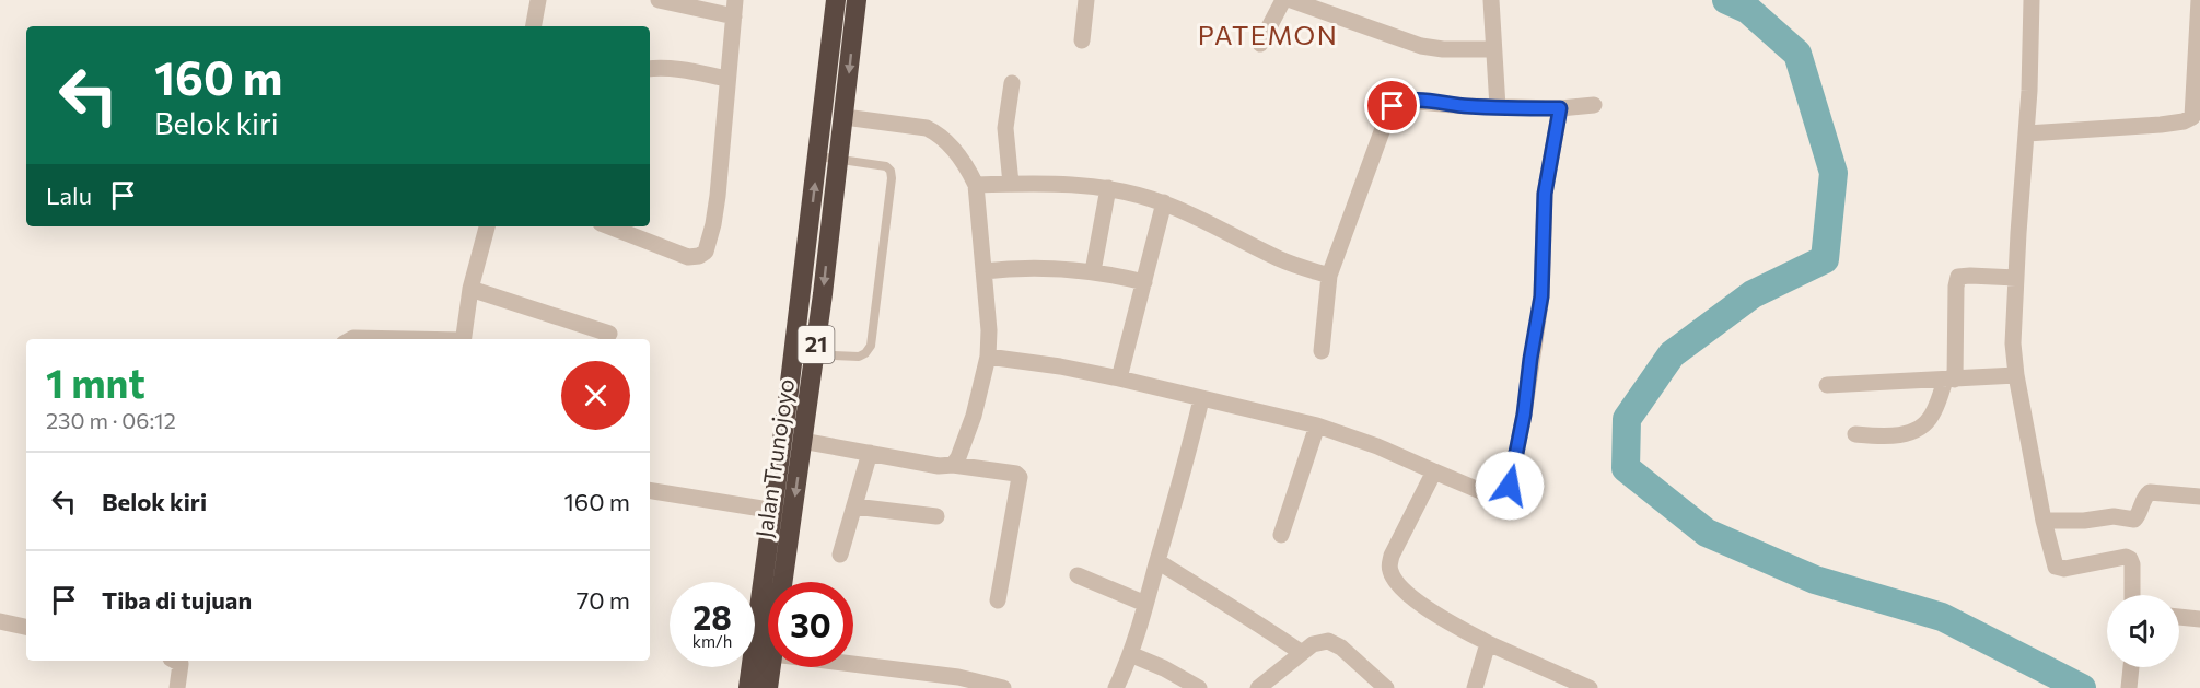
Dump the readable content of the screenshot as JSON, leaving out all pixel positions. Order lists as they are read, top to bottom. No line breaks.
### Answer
{"streets":{"highway":["21","Jalan Trunojoyo"]},"districts":["PATEMON"],"page":{"turn":["160 m","Belok kiri"],"then":"Lalu","heading":["1 mnt","230 m · 06:12"],"list":[{"name":"Belok kiri","value":"160 m"},{"name":"Tiba di tujuan","value":"70 m"}],"speed":"28 km/h","limit":"30"}}
